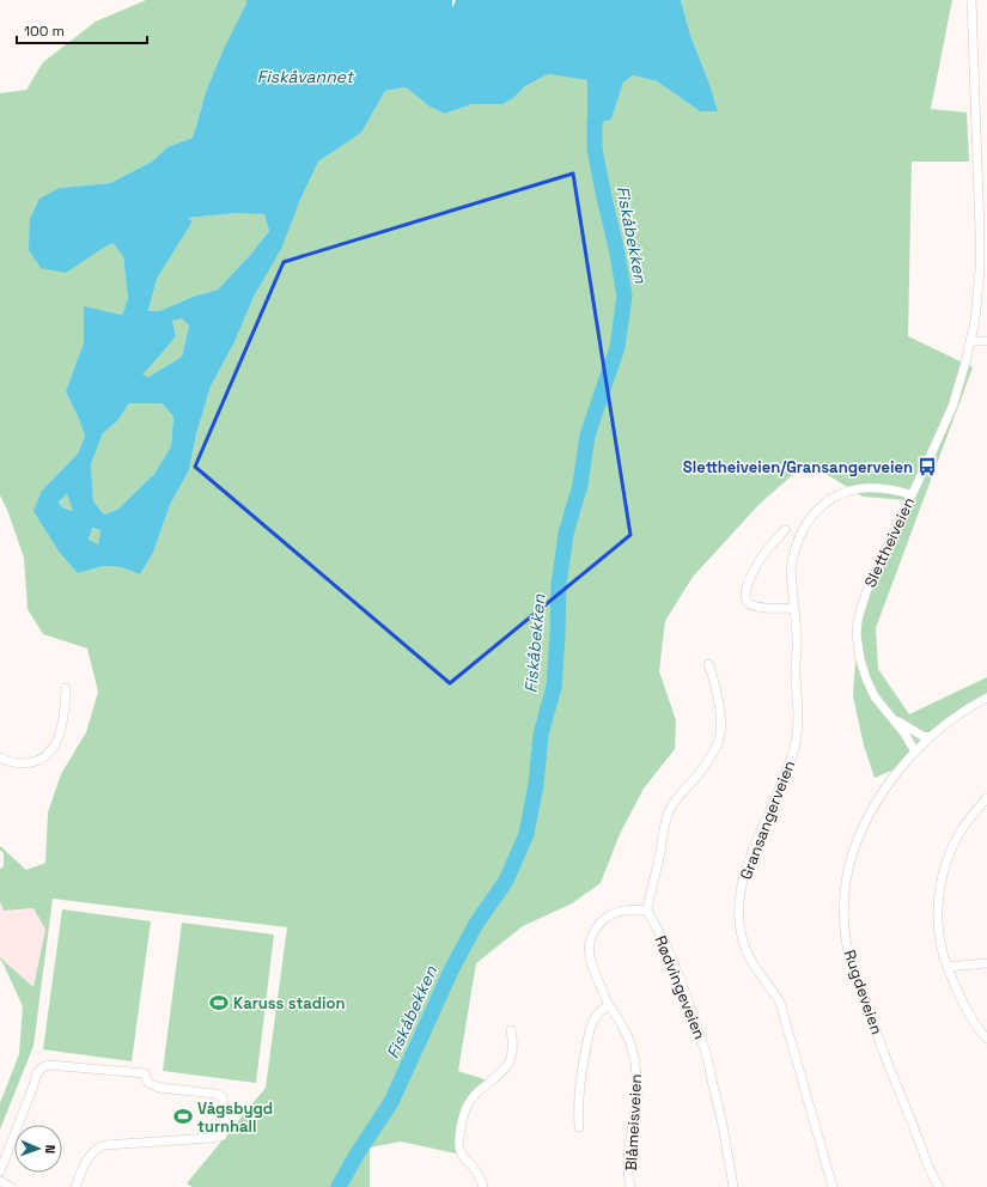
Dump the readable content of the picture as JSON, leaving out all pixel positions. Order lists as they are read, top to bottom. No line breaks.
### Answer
{"streets":{"street":["Slettheiveien","Gransangerveien","Rødvingeveien","Rugdeveien","Blåmeisveien"]},"crossings":[["Slettheiveien","Gransangerveien"],["Slettheiveien","Rugdeveien"],["Rødvingeveien","Blåmeisveien"]],"water":["Fiskåvannet","Fiskåbekken"],"places":{"bus stop":["Slettheiveien/Gransangerveien"],"sports":["Karuss stadion","Vågsbygd turnhall"]},"scale_bar":"100 m","north":"right"}
